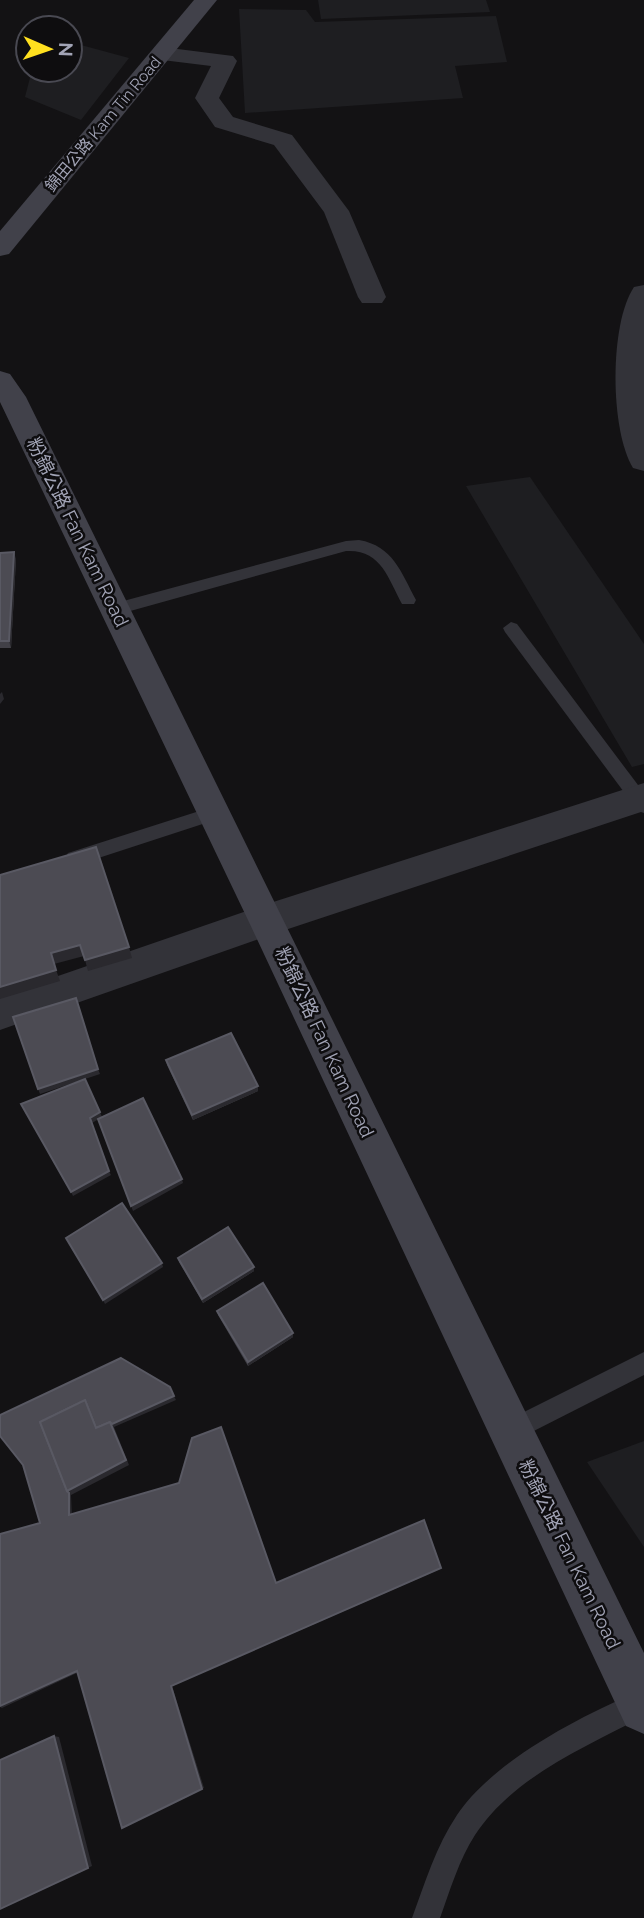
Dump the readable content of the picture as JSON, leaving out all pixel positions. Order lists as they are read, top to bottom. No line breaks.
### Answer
{"streets":{"main road":["錦田公路 Kam Tin Road","粉錦公路 Fan Kam Road"]},"north":"right"}
